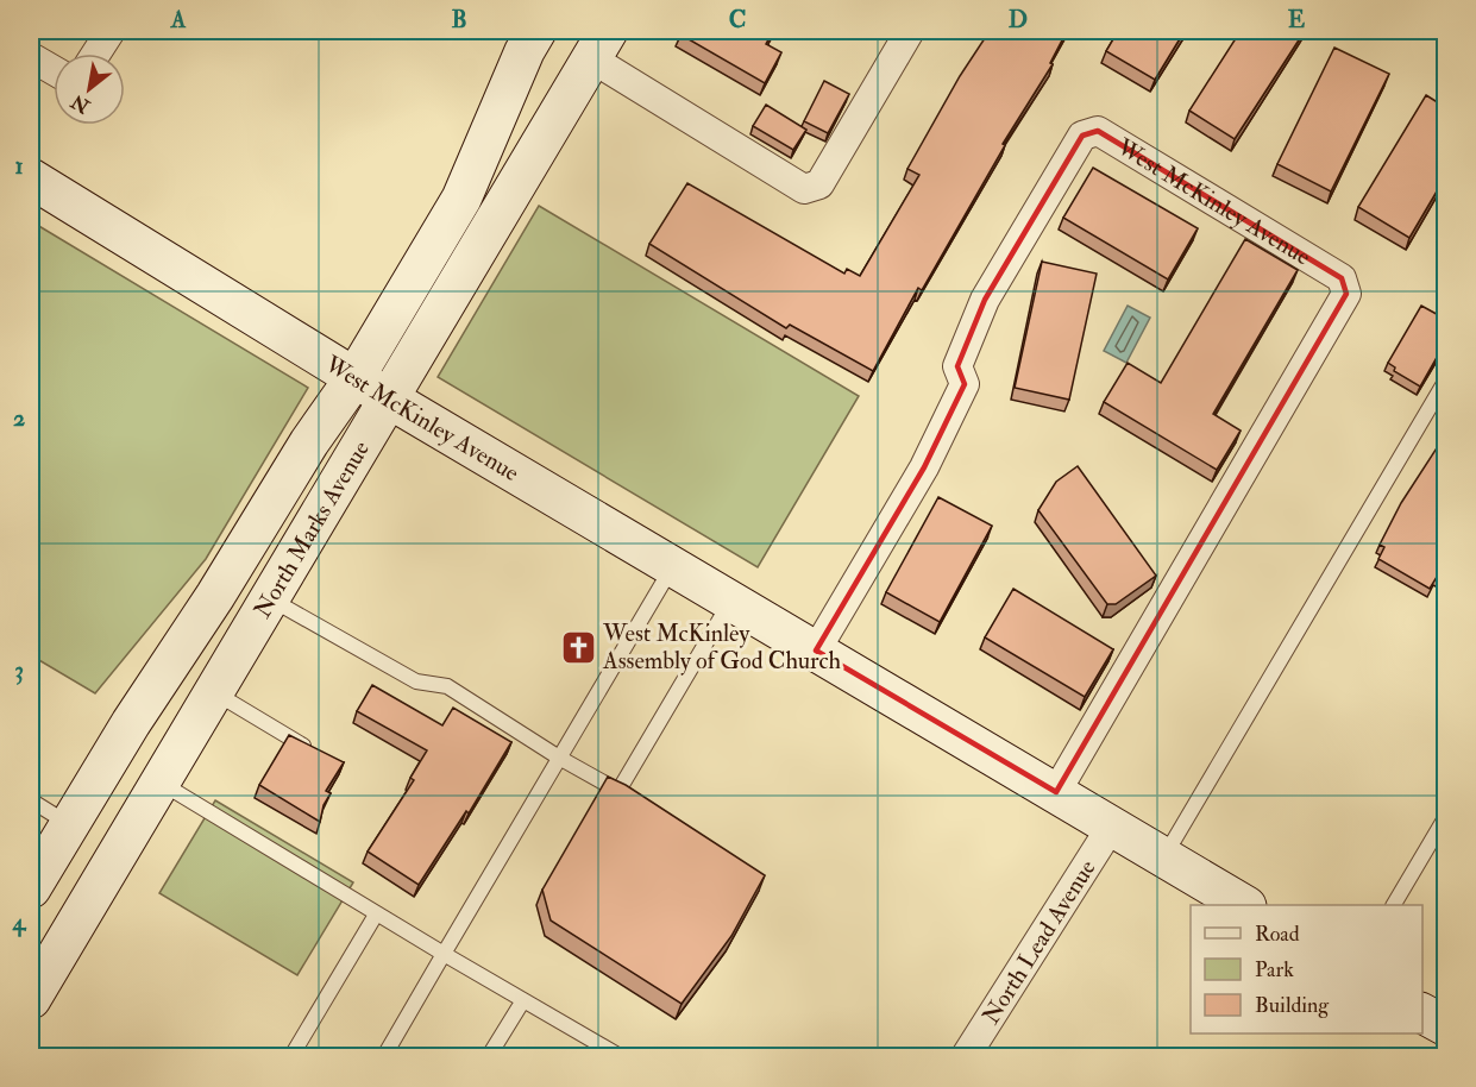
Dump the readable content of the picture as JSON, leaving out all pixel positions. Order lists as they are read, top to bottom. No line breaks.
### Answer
{"streets":{"main road":["West McKinley Avenue","North Marks Avenue"],"street":["North Lead Avenue"]},"crossings":[["West McKinley Avenue","North Marks Avenue"],["West McKinley Avenue","North Lead Avenue"]],"places":{"church":["West McKinley Assembly of God Church"]},"legend":["Road","Park","Building"],"north":"bottom left","grid":{"columns":["A","B","C","D","E"],"rows":["1","2","3","4"]}}
